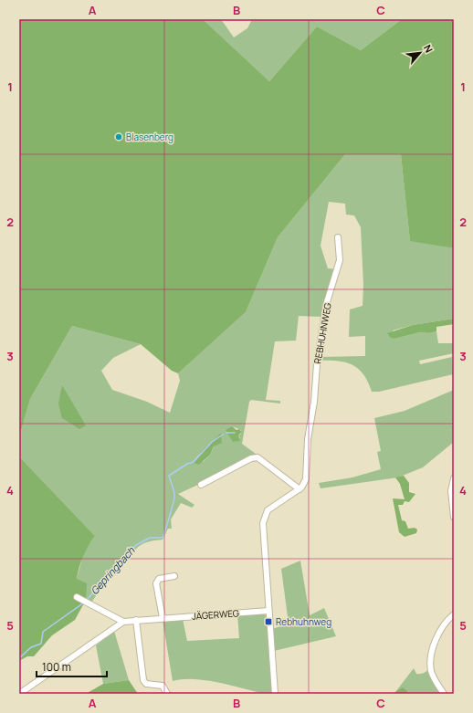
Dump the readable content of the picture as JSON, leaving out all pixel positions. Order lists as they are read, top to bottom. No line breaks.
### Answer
{"streets":{"street":["REBHUHNWEG","JÄGERWEG"]},"water":["Gepringbach"],"places":{"other":["Blasenberg"],"transit":["Rebhuhnweg"]},"scale_bar":"100 m","north":"top right","grid":{"columns":["A","B","C"],"rows":["1","2","3","4","5"]}}
